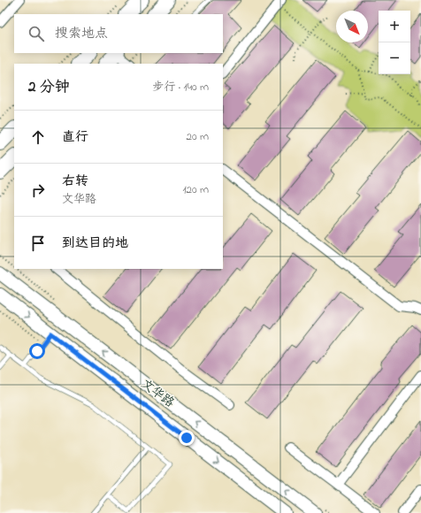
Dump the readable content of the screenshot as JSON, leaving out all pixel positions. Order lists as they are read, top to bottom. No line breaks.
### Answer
{"streets":{"street":["文华路"]},"north":"bottom right","page":{"map_buttons":["+","−"],"search":"搜索地点","heading":["2 分钟","步行 · 140 m"],"list":[["直行","20 m"],["右转","文华路","120 m"],"到达目的地"]}}
